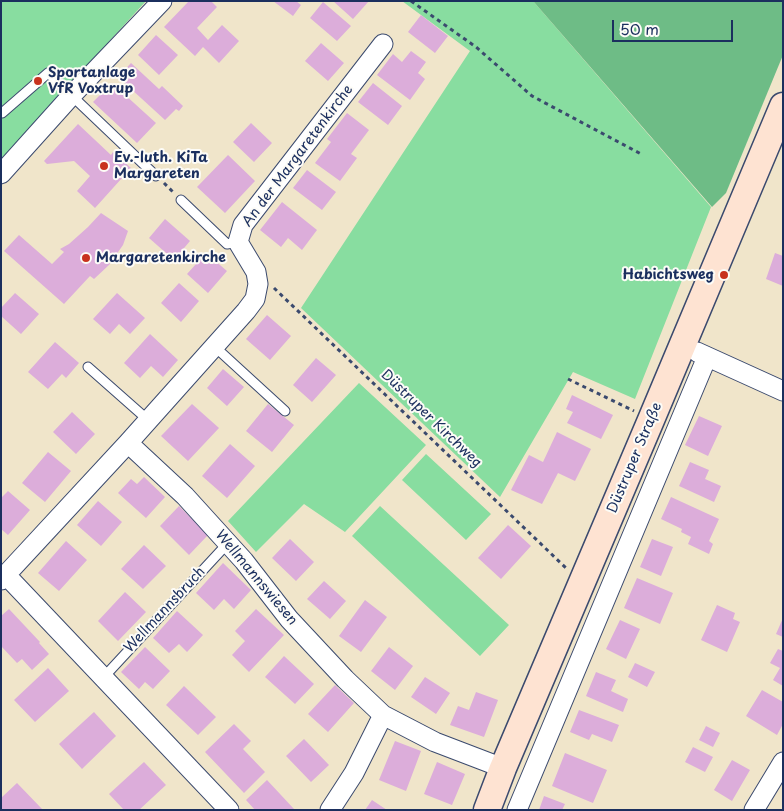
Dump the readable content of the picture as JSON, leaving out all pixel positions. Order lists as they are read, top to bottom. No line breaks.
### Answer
{"streets":{"street":["An der Margaretenkirche","Düstruper Straße","Wellmannswiesen"],"lane":["Wellmannsbruch"],"path":["Düstruper Kirchweg"]},"crossings":[["An der Margaretenkirche","Düstruper Kirchweg"],["Düstruper Kirchweg","Düstruper Straße"],["Düstruper Straße","Wellmannswiesen"],["Wellmannswiesen","Wellmannsbruch"]],"places":["Sportanlage VfR Voxtrup","Ev.-luth. KiTa Margareten","Margaretenkirche","Habichtsweg"],"scale_bar":"50 m"}
